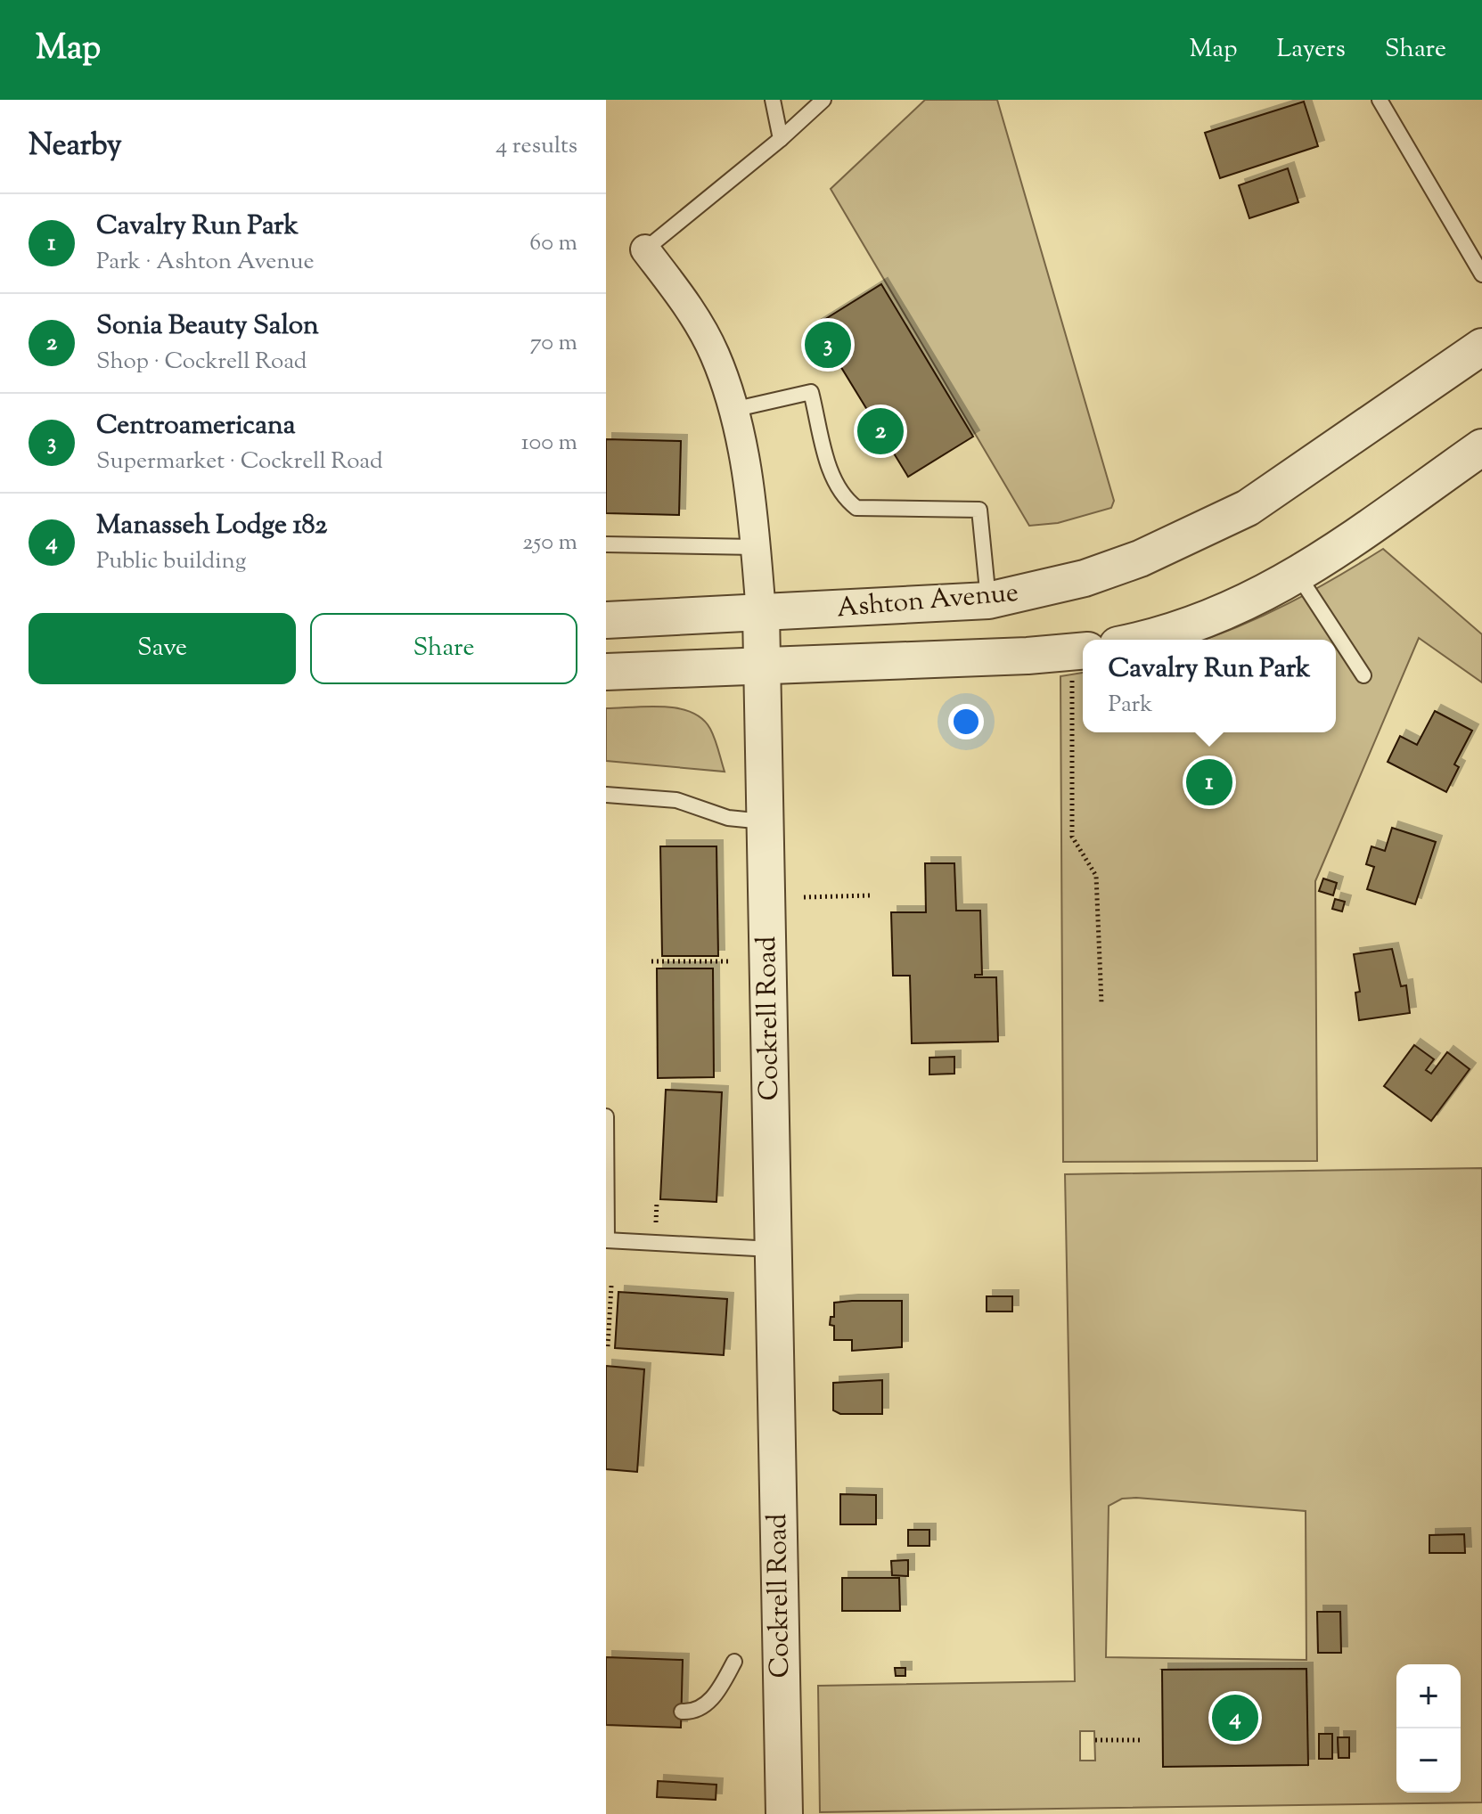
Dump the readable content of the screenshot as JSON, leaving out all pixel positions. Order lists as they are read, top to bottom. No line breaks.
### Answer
{"streets":{"street":["Ashton Avenue","Cockrell Road"]},"crossings":[["Ashton Avenue","Cockrell Road"]],"page":{"header":"Map","nav":["Map","Layers","Share"],"heading":["Nearby","4 results"],"list":[{"mark":"1","name":"Cavalry Run Park","note":"Park · Ashton Avenue","value":"60 m"},{"mark":"2","name":"Sonia Beauty Salon","note":"Shop · Cockrell Road","value":"70 m"},{"mark":"3","name":"Centroamericana","note":"Supermarket · Cockrell Road","value":"100 m"},{"mark":"4","name":"Manasseh Lodge 182","note":"Public building","value":"250 m"}],"pins":["3","2","1","4"],"buttons":["Save","Share"],"popup":["Cavalry Run Park","Park"],"map_buttons":["+","−"]}}
